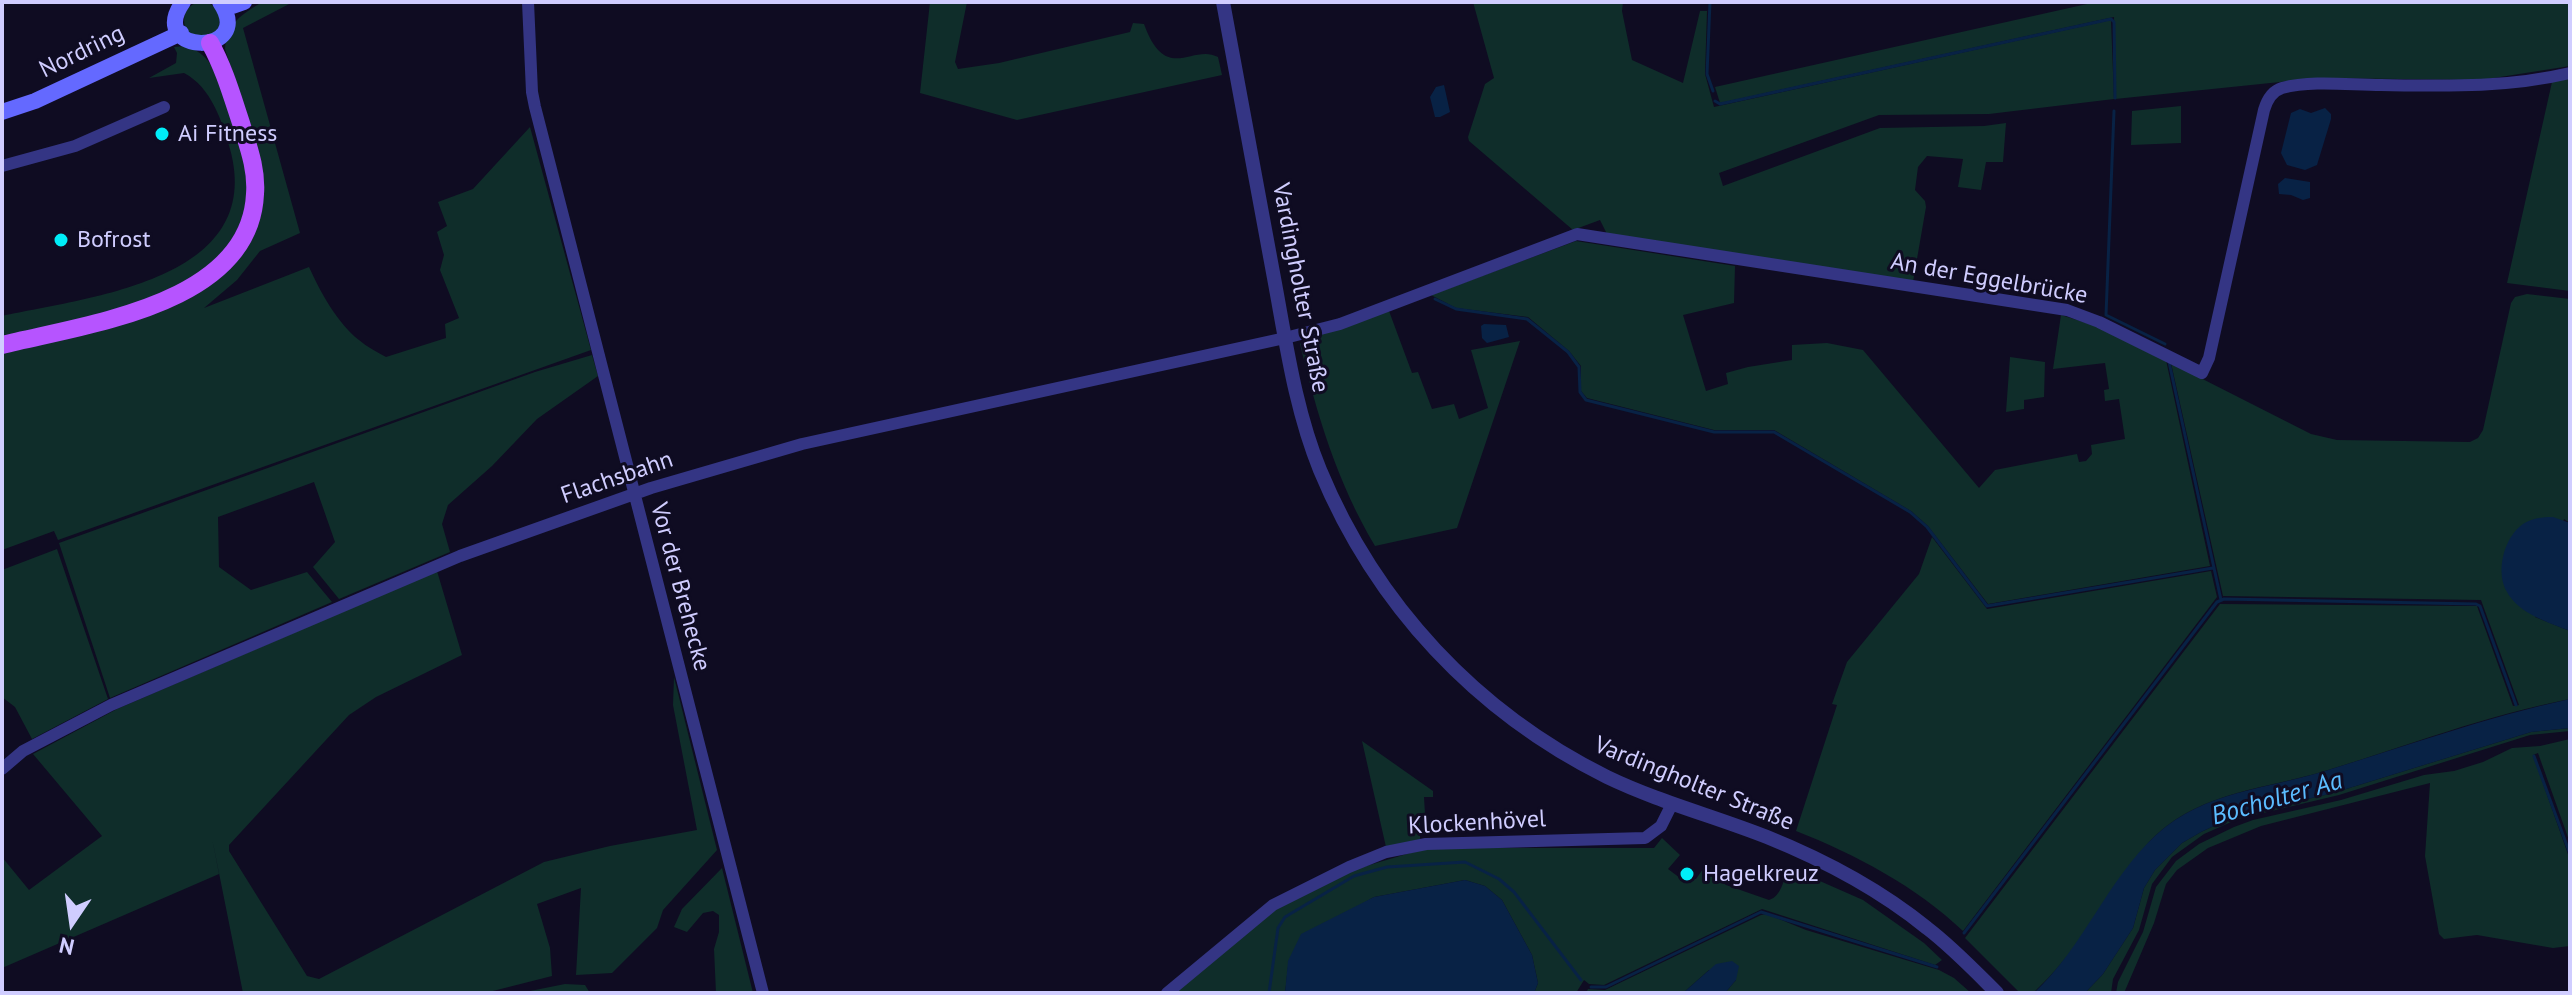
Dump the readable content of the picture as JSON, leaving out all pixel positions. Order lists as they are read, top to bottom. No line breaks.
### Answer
{"streets":{"main road":["Nordring"],"street":["An der Eggelbrücke","Vardingholter Straße","Flachsbahn","Vor der Brehecke","Klockenhövel"]},"crossings":[["An der Eggelbrücke","Vardingholter Straße"],["An der Eggelbrücke","Flachsbahn"],["Vardingholter Straße","Flachsbahn"],["Vardingholter Straße","Klockenhövel"],["Flachsbahn","Vor der Brehecke"]],"water":["Bocholter Aa"],"places":["Ai Fitness","Bofrost","Hagelkreuz"],"north":"bottom"}
